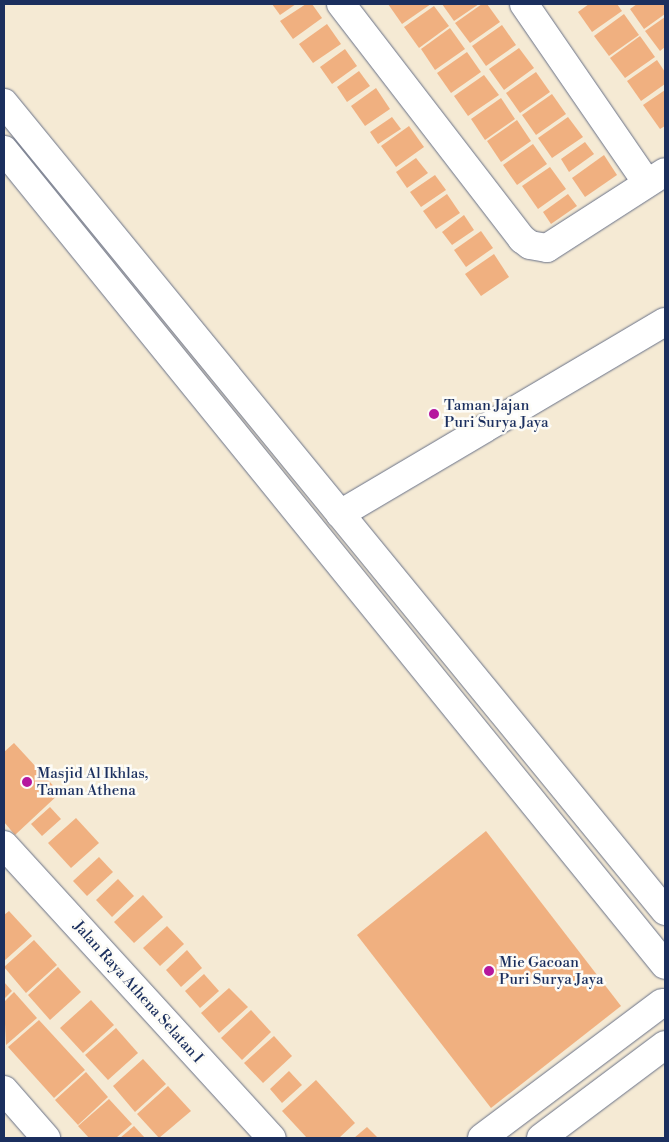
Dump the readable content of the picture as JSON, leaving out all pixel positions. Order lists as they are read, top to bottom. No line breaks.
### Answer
{"streets":{"street":["Jalan Raya Athena Selatan I"]},"places":["Taman Jajan Puri Surya Jaya","Masjid Al Ikhlas, Taman Athena","Mie Gacoan Puri Surya Jaya"]}
